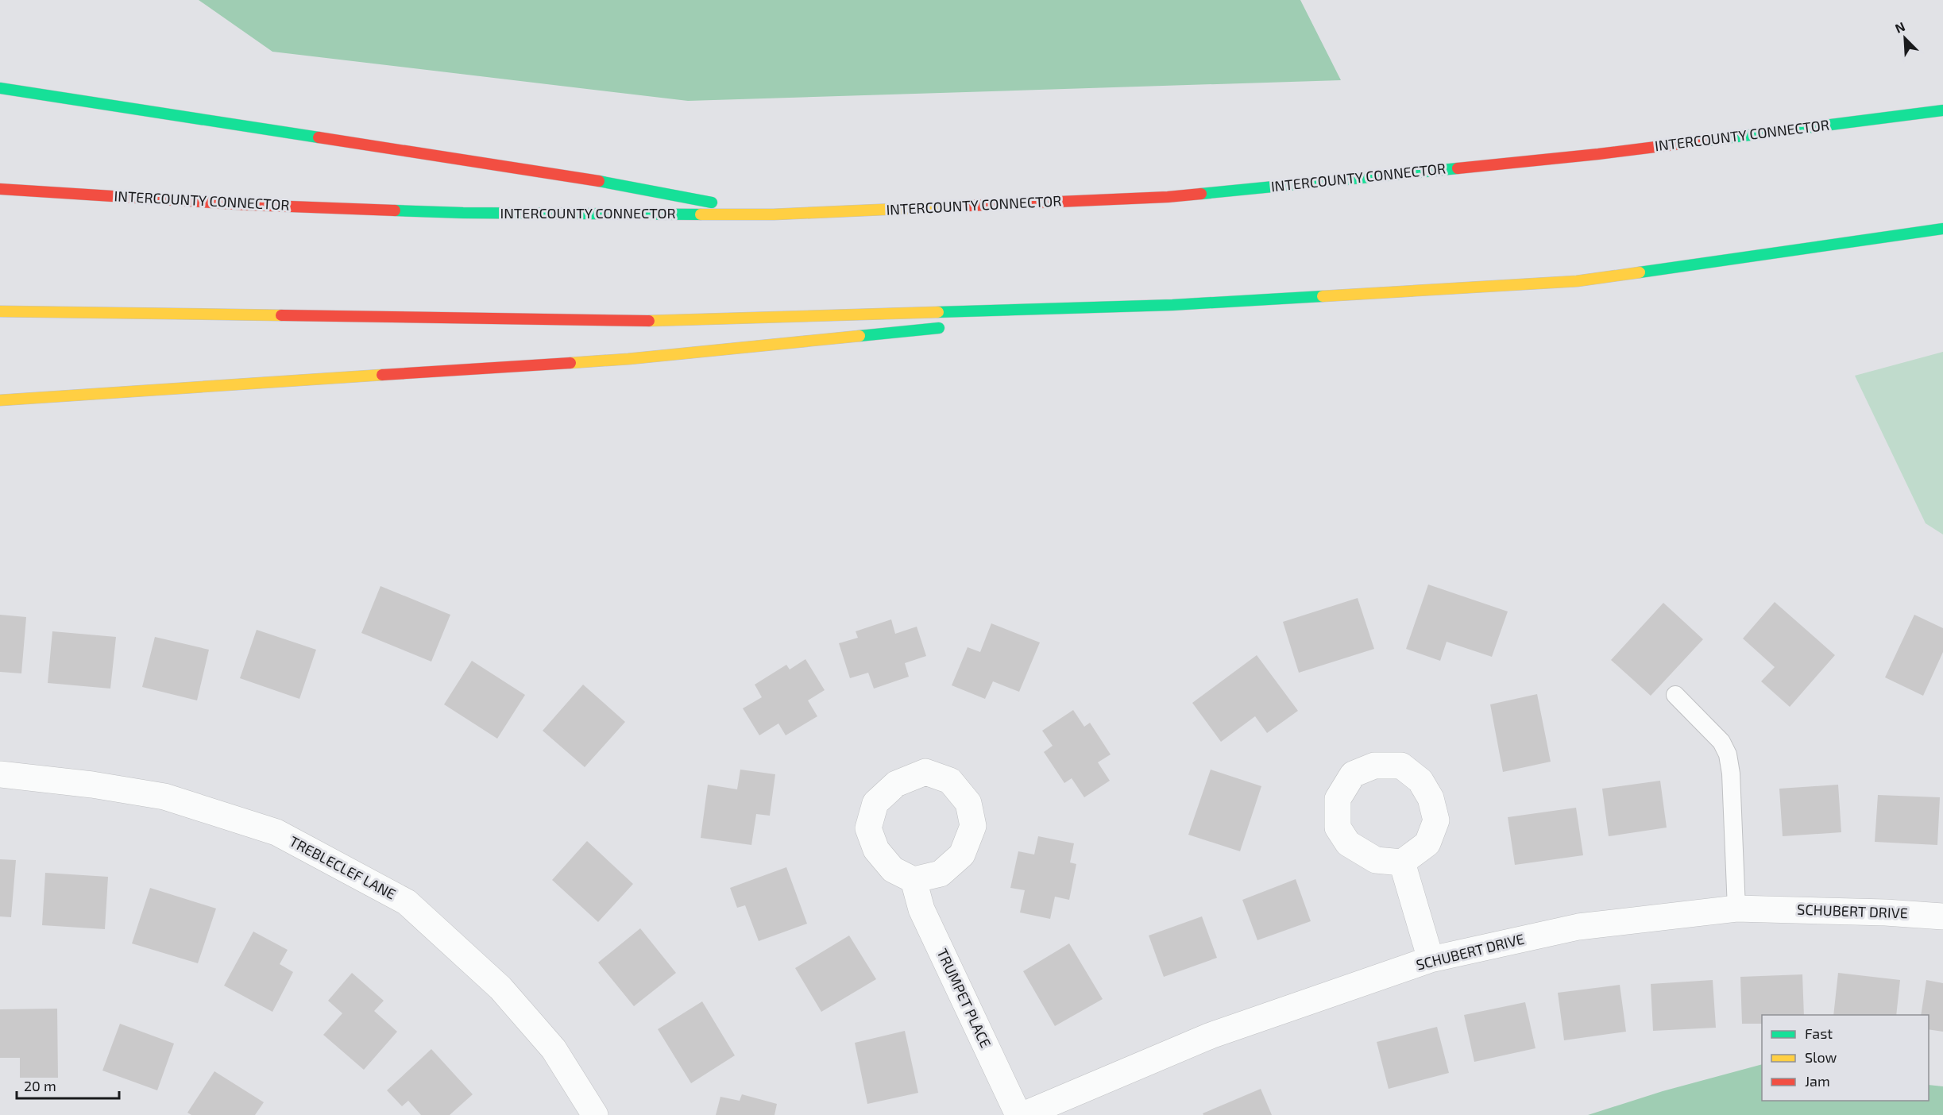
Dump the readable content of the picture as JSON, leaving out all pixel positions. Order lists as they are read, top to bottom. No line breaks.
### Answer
{"streets":{"highway":["INTERCOUNTY CONNECTOR"],"street":["TREBLECLEF LANE","SCHUBERT DRIVE","TRUMPET PLACE"]},"legend":["Fast","Slow","Jam"],"scale_bar":"20 m","north":"top left"}
